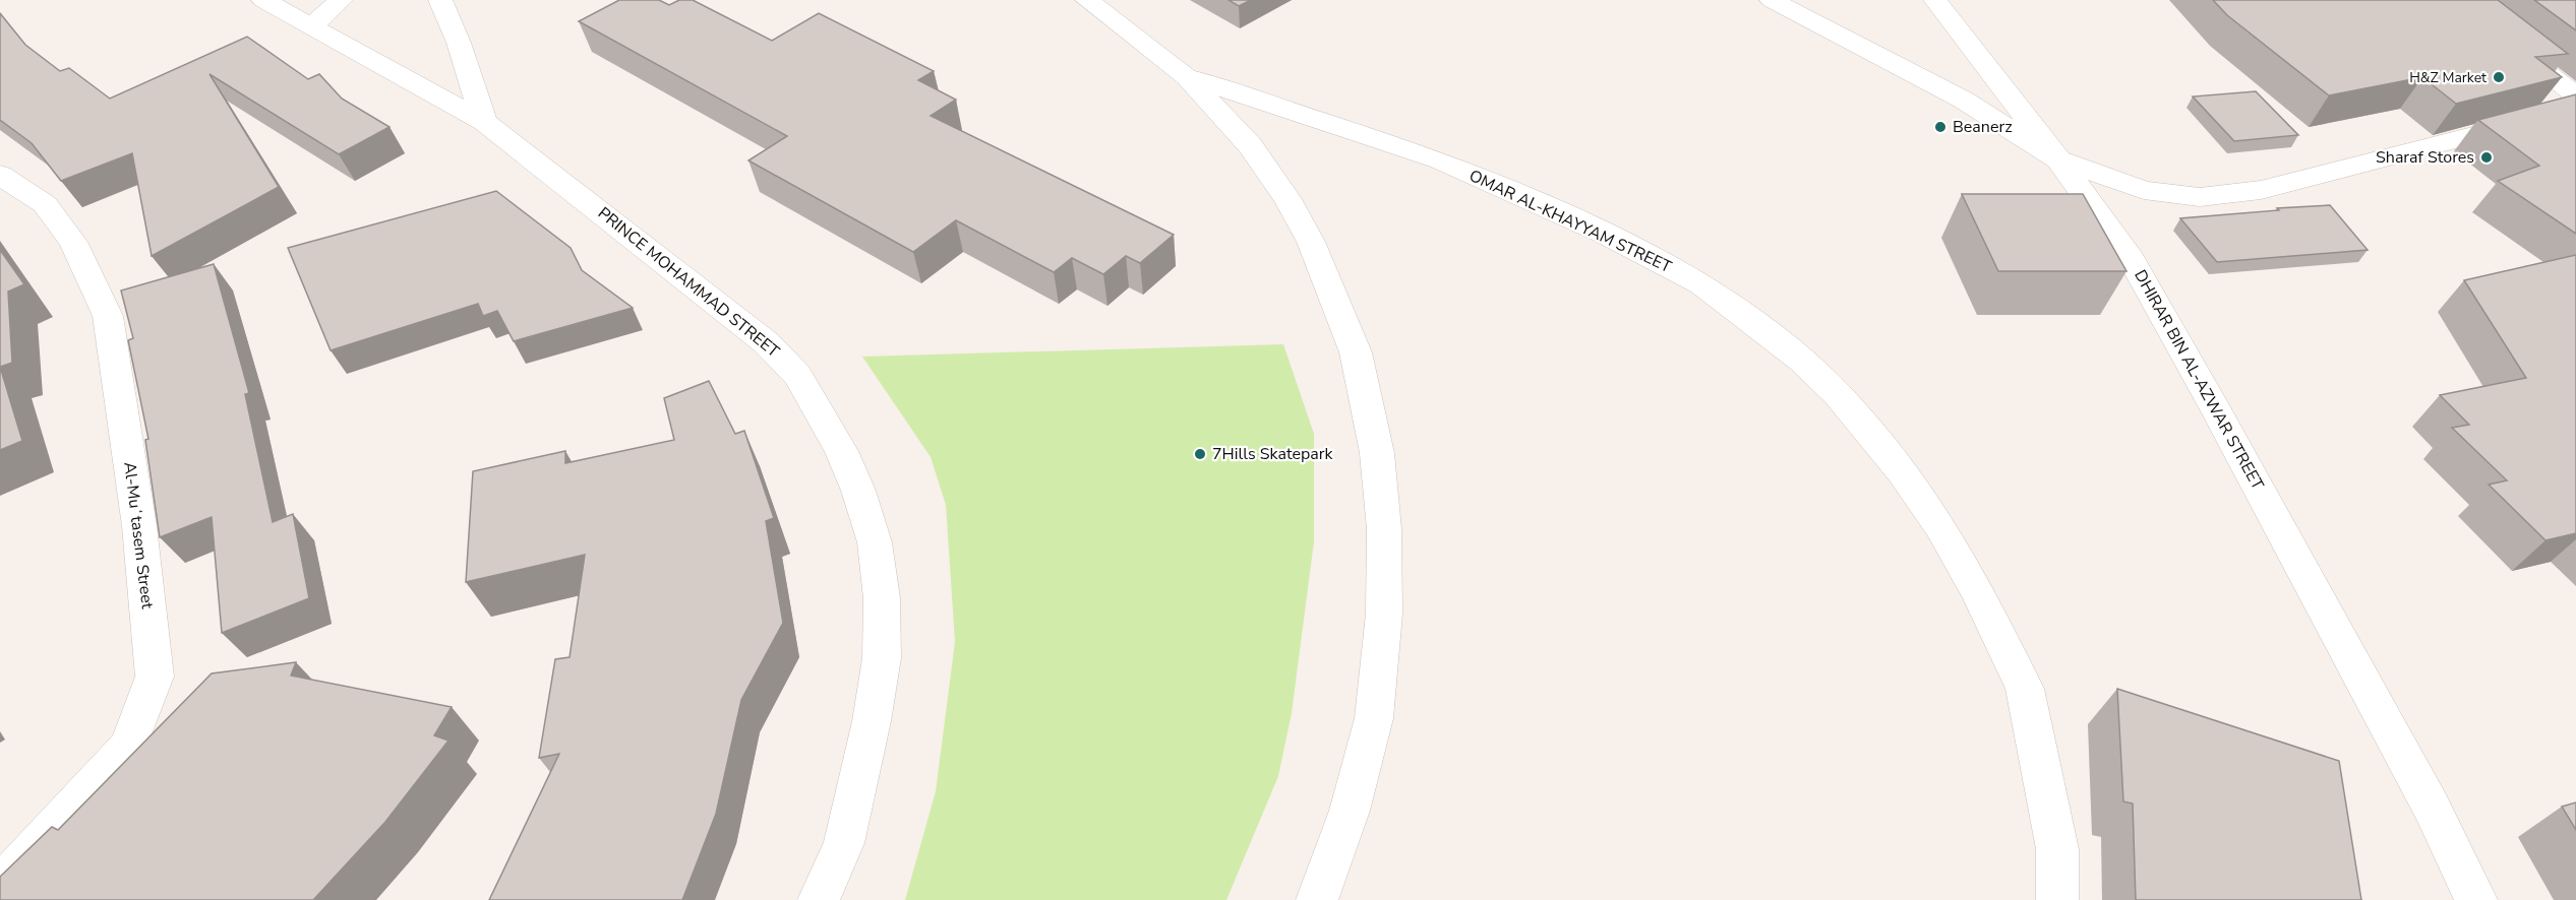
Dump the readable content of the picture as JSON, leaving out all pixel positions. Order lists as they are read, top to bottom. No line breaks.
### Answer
{"streets":{"street":["OMAR AL-KHAYYAM STREET","PRINCE MOHAMMAD STREET","DHIRAR BIN AL-AZWAR STREET","Al-Muʻtasem Street"]},"places":["H&Z Market","Beanerz","Sharaf Stores","7Hills Skatepark"]}
